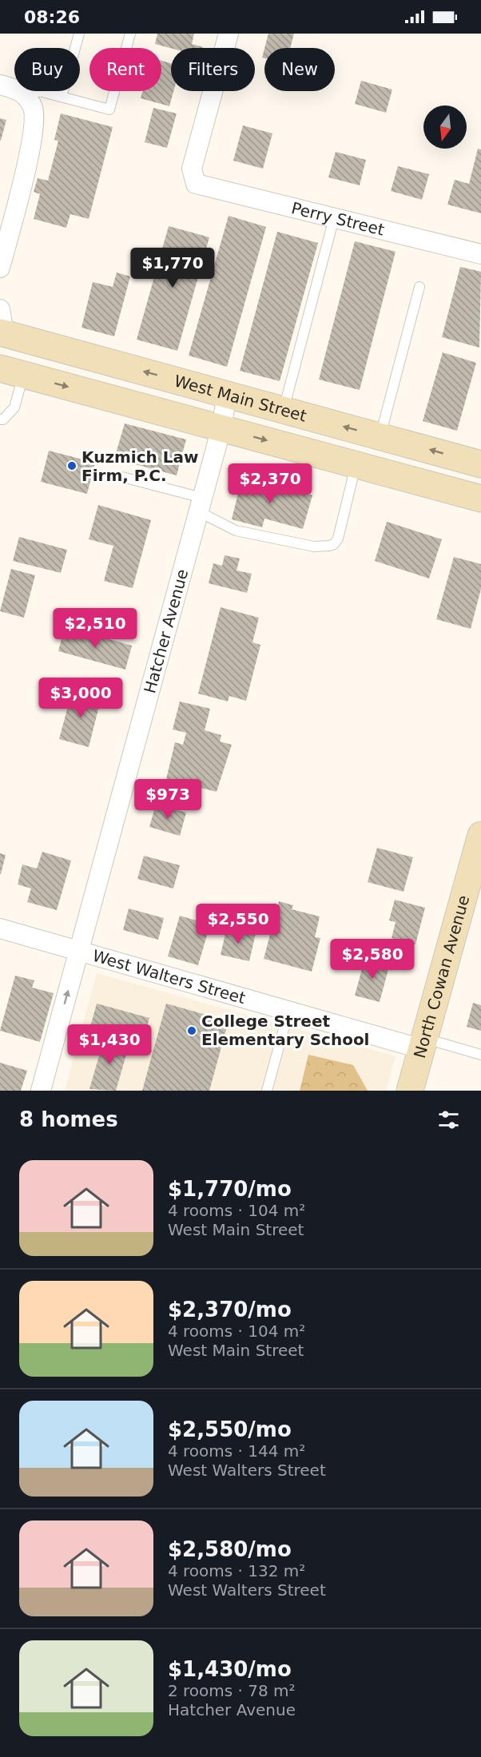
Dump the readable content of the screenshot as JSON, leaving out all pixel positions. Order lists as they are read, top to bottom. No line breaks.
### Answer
{"streets":{"main road":["West Main Street","North Cowan Avenue"],"street":["Perry Street","Hatcher Avenue","West Walters Street"]},"crossings":[["West Main Street","Hatcher Avenue"],["Hatcher Avenue","West Walters Street"],["North Cowan Avenue","West Walters Street"]],"places":["Kuzmich Law Firm, P.C.","College Street Elementary School"],"north":"bottom","page":{"status":"08:26","chip":["Buy","Rent","Filters","New"],"price":["$1,770","$2,370","$2,510","$3,000","$973","$2,550","$2,580","$1,430"],"heading":"8 homes","list":[{"name":"$1,770/mo","note":"4 rooms · 104 m² · West Main Street"},{"name":"$2,370/mo","note":"4 rooms · 104 m² · West Main Street"},{"name":"$2,550/mo","note":"4 rooms · 144 m² · West Walters Street"},{"name":"$2,580/mo","note":"4 rooms · 132 m² · West Walters Street"},{"name":"$1,430/mo","note":"2 rooms · 78 m² · Hatcher Avenue"}]}}
